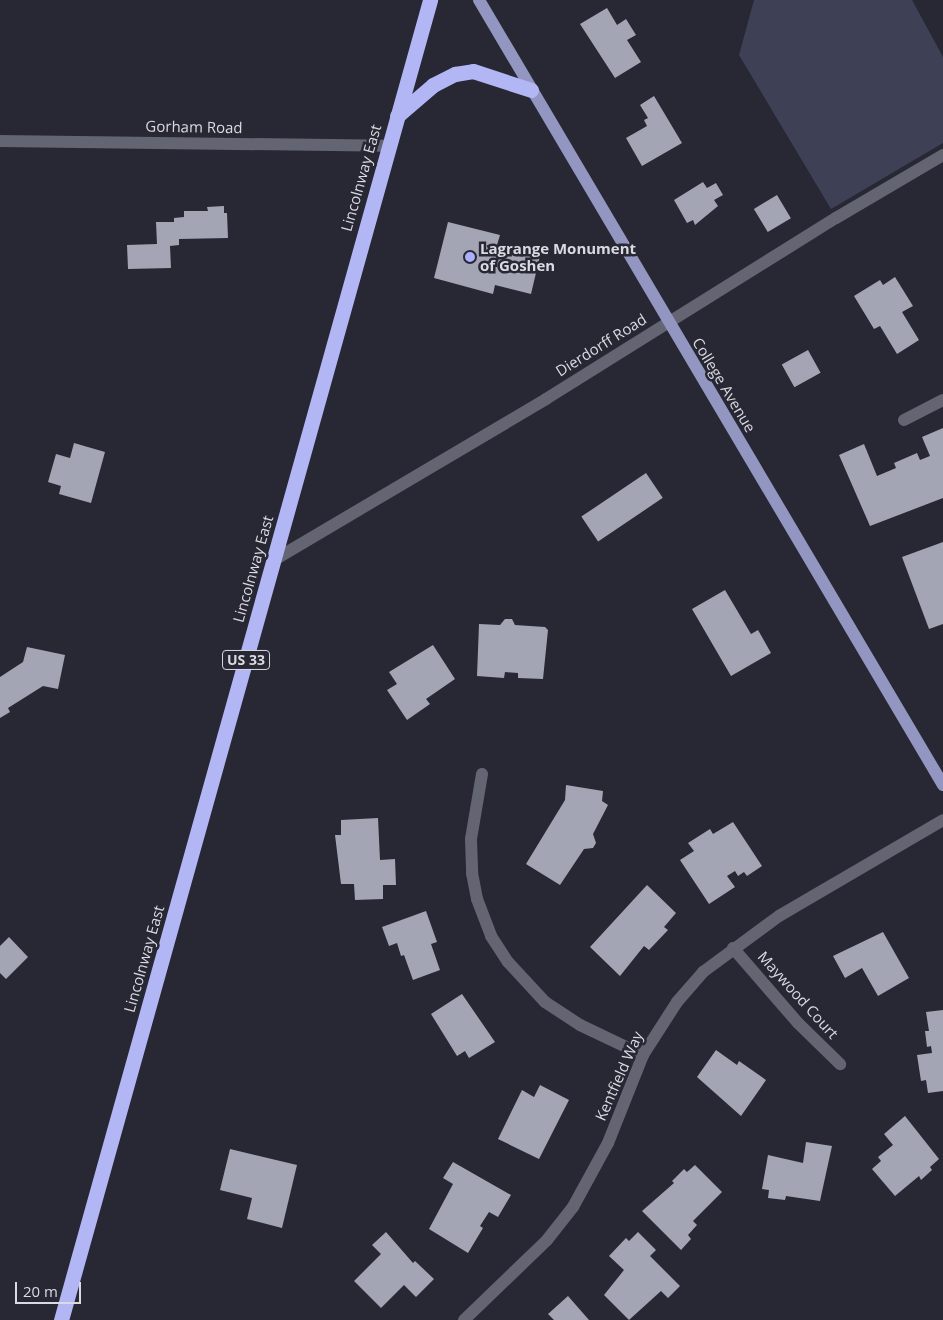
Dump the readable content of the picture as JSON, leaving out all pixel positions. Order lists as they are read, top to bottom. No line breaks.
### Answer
{"streets":{"highway":["Lincolnway East","US 33"],"main road":["College Avenue"],"street":["Gorham Road","Dierdorff Road","Maywood Court","Kentfield Way"]},"crossings":[["Gorham Road","Lincolnway East"],["Lincolnway East","Dierdorff Road"],["Dierdorff Road","College Avenue"],["Maywood Court","Kentfield Way"]],"places":["Lagrange Monument of Goshen"],"scale_bar":"20 m"}
